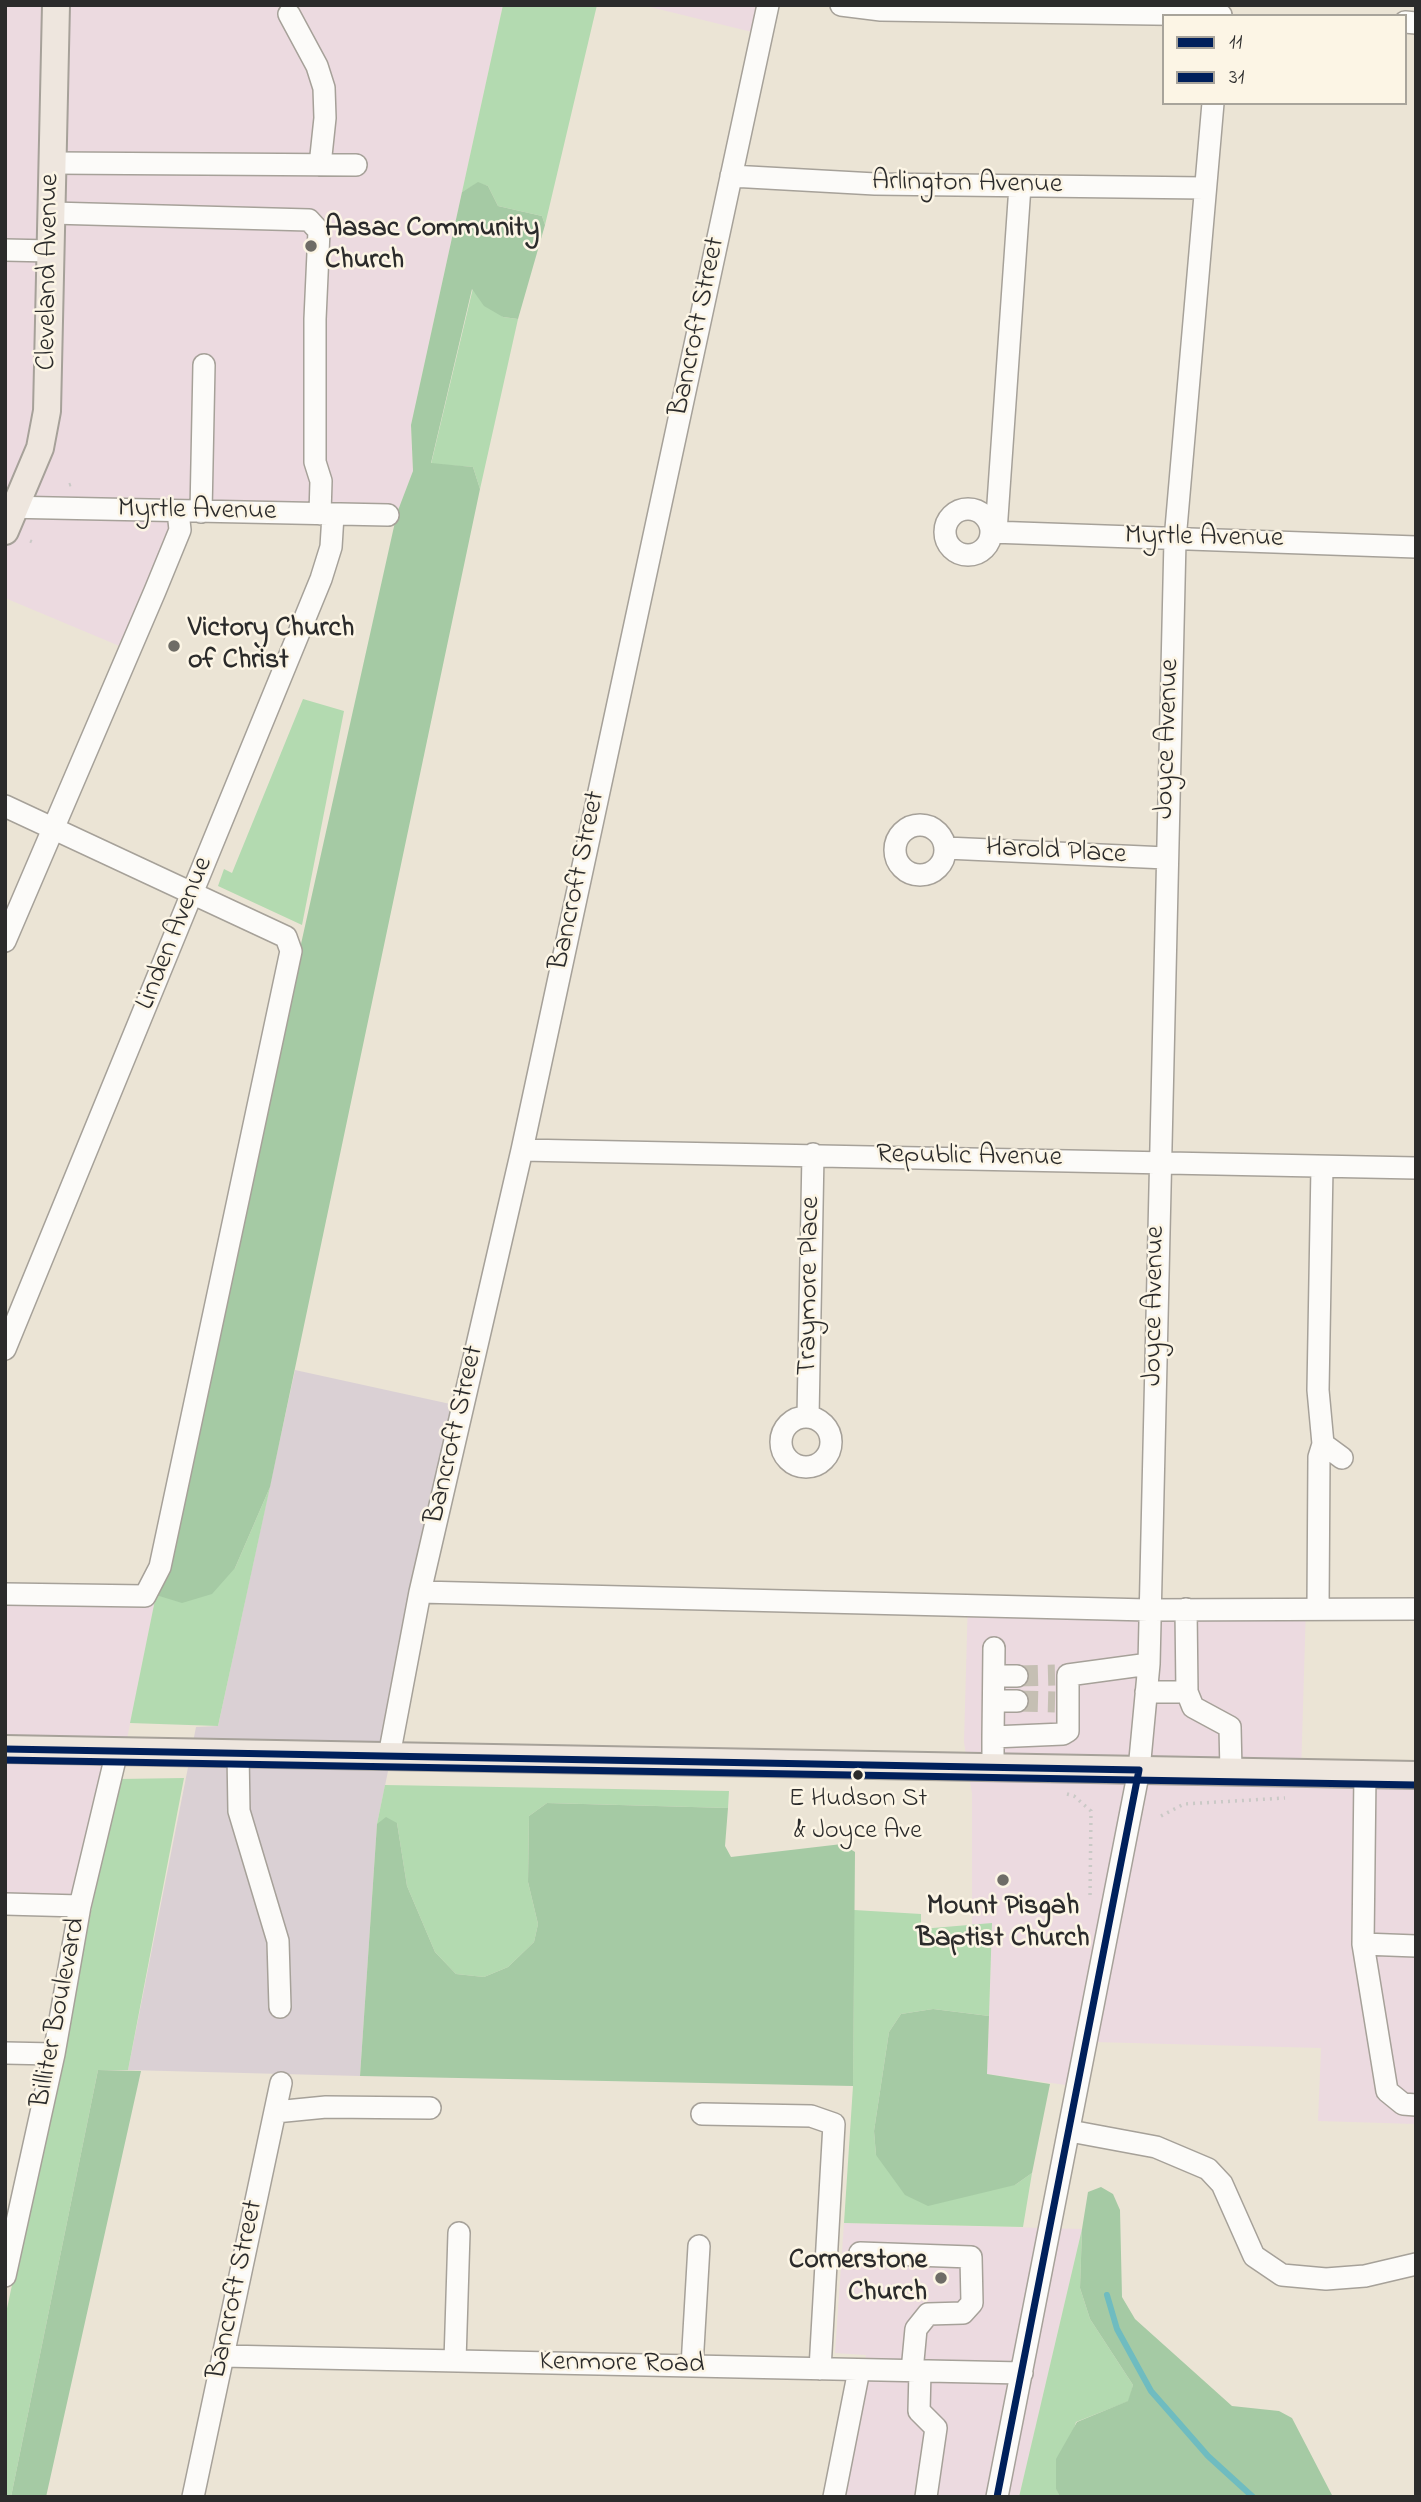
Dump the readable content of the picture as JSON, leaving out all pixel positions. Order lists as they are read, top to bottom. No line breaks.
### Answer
{"streets":{"main road":["Cleveland Avenue"],"street":["Arlington Avenue","Bancroft Street","Myrtle Avenue","Joyce Avenue","Harold Place","Linden Avenue","Republic Avenue","Traymore Place","Billiter Boulevard","Kenmore Road"]},"crossings":[["Arlington Avenue","Bancroft Street"],["Arlington Avenue","Myrtle Avenue"],["Arlington Avenue","Joyce Avenue"],["Cleveland Avenue","Myrtle Avenue"],["Cleveland Avenue","Linden Avenue"],["Bancroft Street","Republic Avenue"],["Bancroft Street","Kenmore Road"],["Myrtle Avenue","Joyce Avenue"],["Myrtle Avenue","Linden Avenue"],["Joyce Avenue","Harold Place"],["Joyce Avenue","Republic Avenue"],["Joyce Avenue","Kenmore Road"],["Republic Avenue","Traymore Place"]],"places":["Aasac Community Church","Victory Church of Christ","E Hudson St & Joyce Ave","Mount Pisgah Baptist Church","Cornerstone Church"],"lines":["transit line 11","transit line 31"],"legend":["11","31"]}
